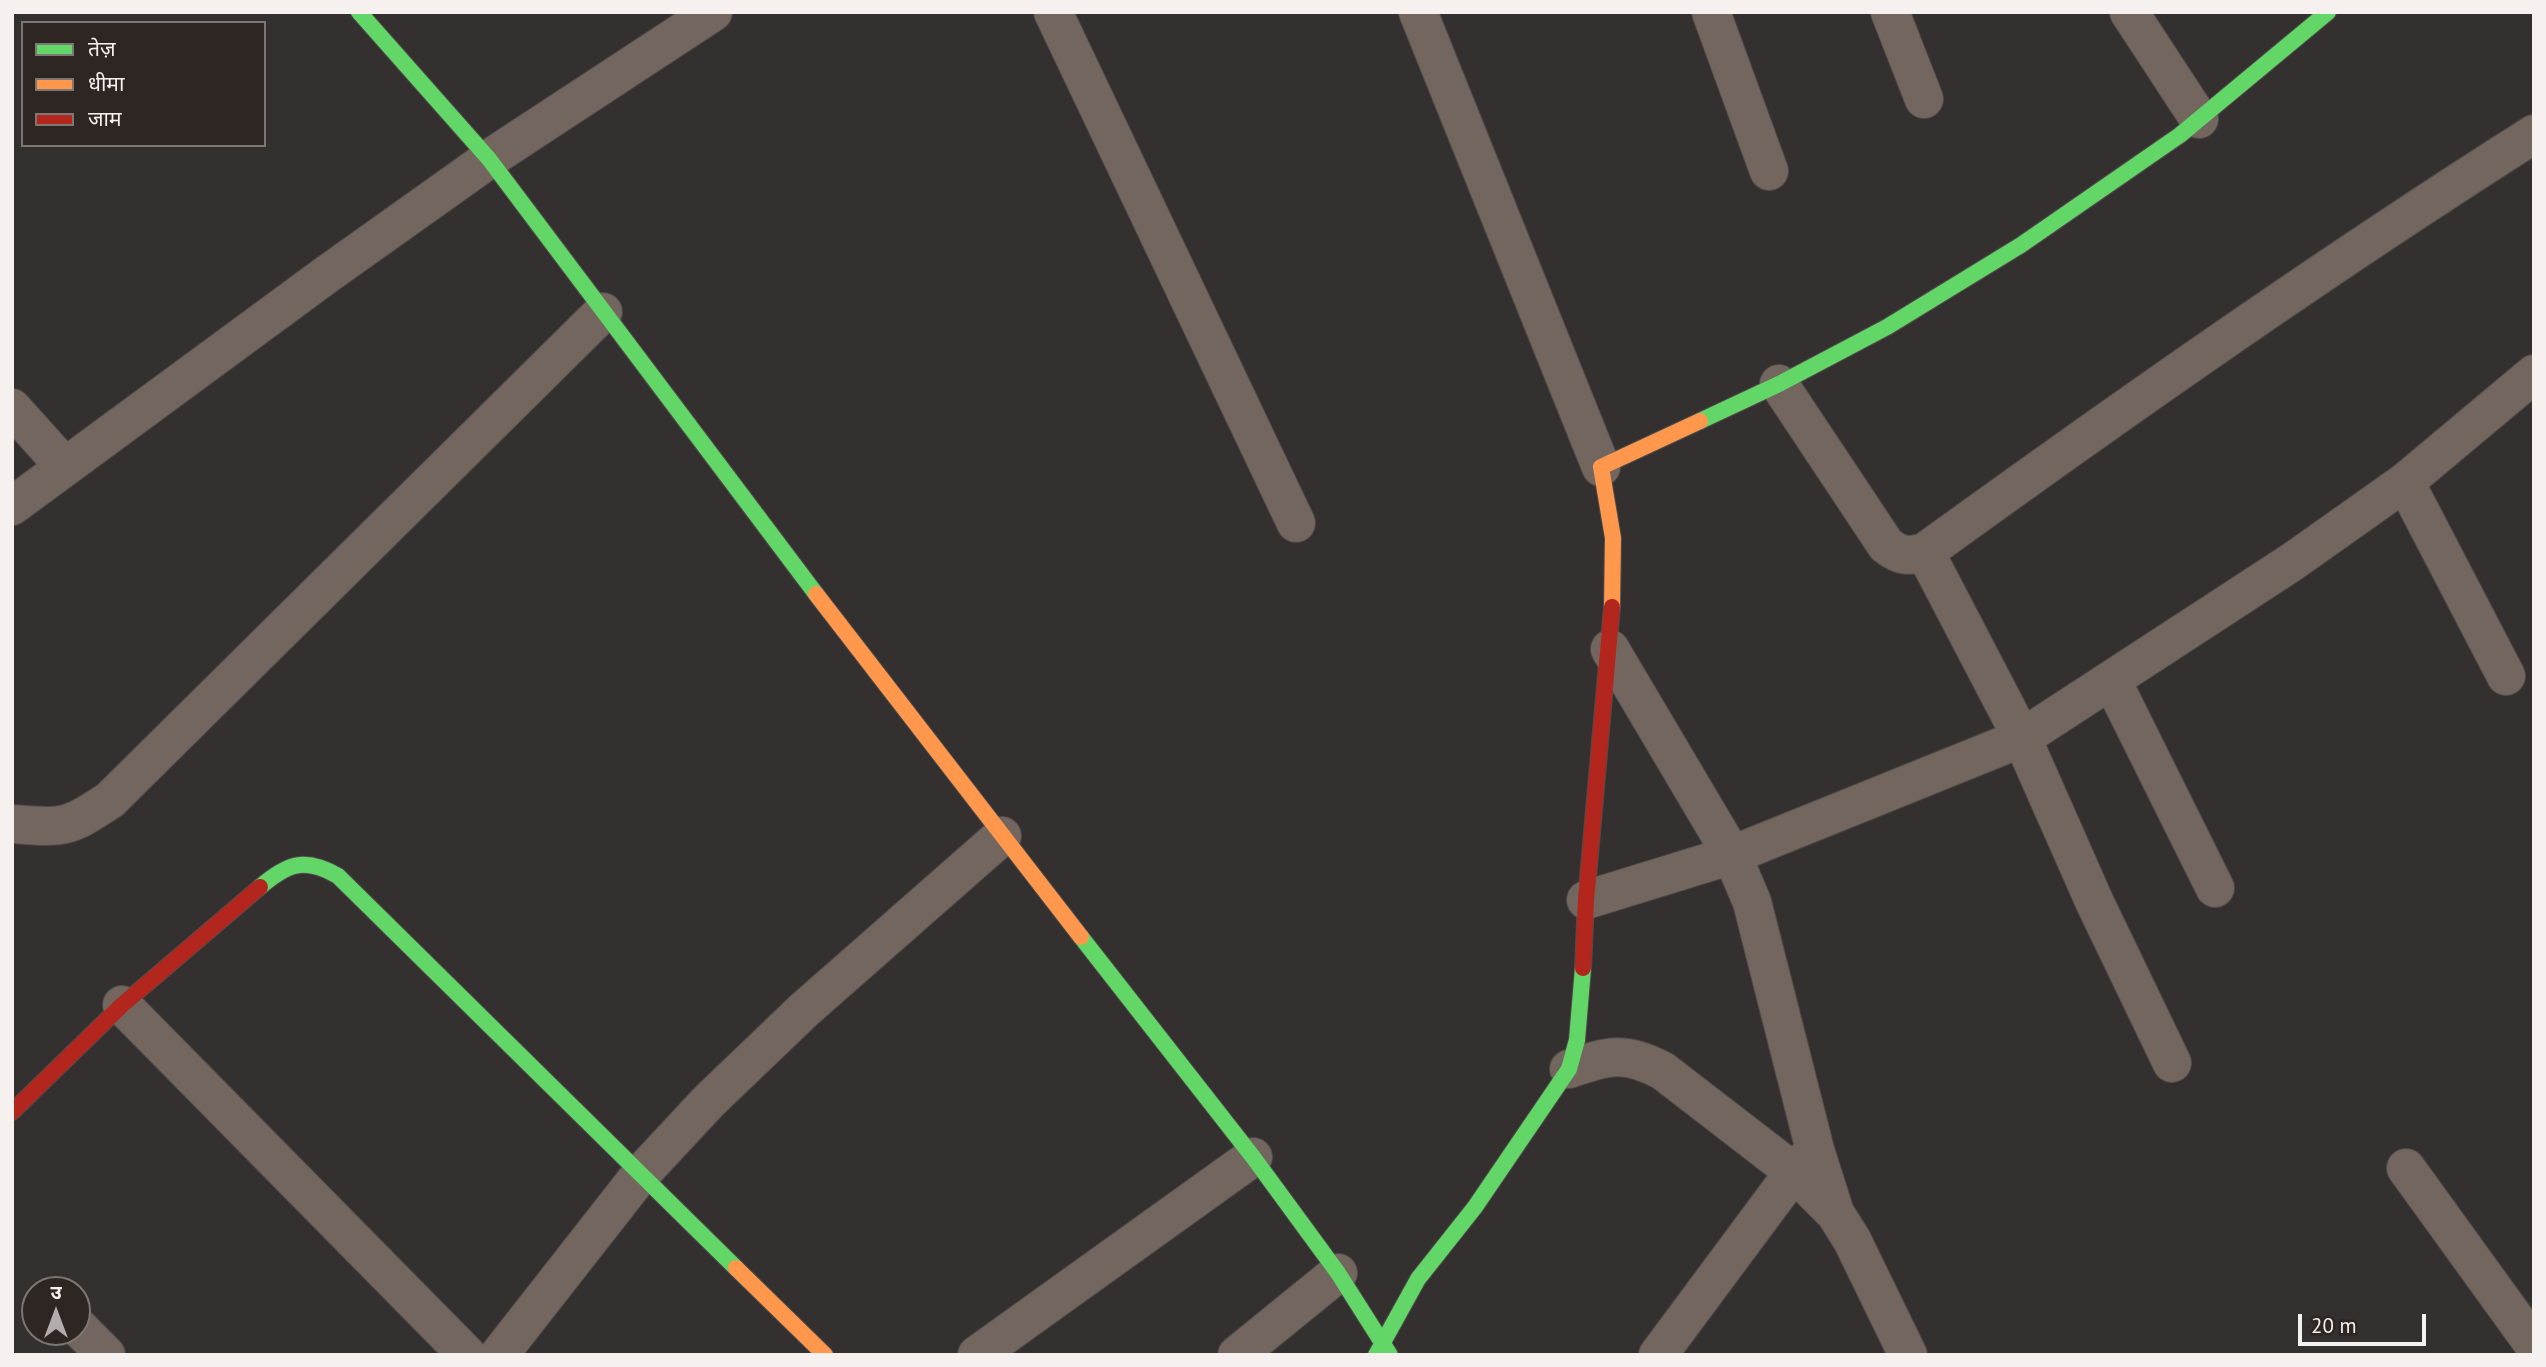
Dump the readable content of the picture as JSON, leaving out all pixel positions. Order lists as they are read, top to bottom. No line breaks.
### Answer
{"legend":["तेज़","धीमा","जाम"],"scale_bar":"20 m","north":"top"}
